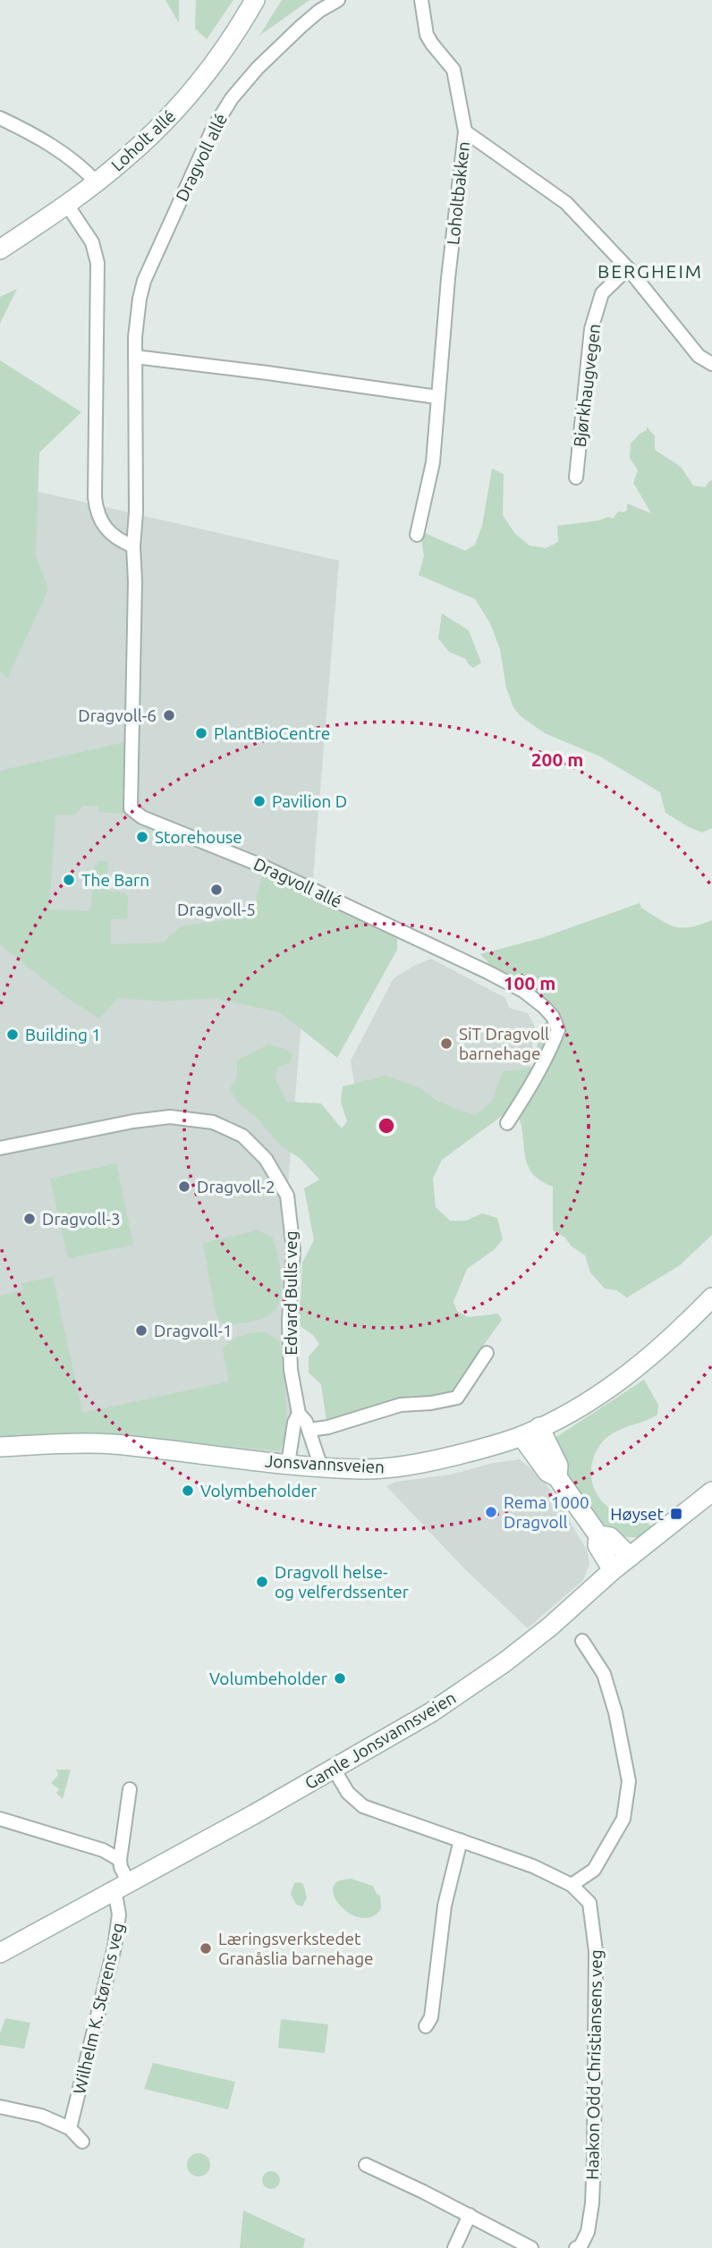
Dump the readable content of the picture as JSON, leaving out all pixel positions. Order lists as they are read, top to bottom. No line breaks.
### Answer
{"streets":{"street":["Loholt allé","Dragvoll allé","Loholtbakken","Bjørkhaugvegen","Edvard Bulls veg","Jonsvannsveien","Gamle Jonsvannsveien","Wilhelm K. Størens veg","Haakon Odd Christiansens veg"]},"crossings":[["Edvard Bulls veg","Jonsvannsveien"],["Gamle Jonsvannsveien","Wilhelm K. Størens veg"],["Gamle Jonsvannsveien","Haakon Odd Christiansens veg"]],"districts":["BERGHEIM"],"places":{"other":["Dragvoll-6","PlantBioCentre","Pavilion D","Storehouse","The Barn","Dragvoll-5","Building 1","SiT Dragvoll barnehage","Dragvoll-2","Dragvoll-3","Dragvoll-1","Volymbeholder","Rema 1000 Dragvoll","Dragvoll helse- og velferdssenter","Volumbeholder","Læringsverkstedet Granåslia barnehage"],"transit":["Høyset"]},"rings":["200 m","100 m"]}
